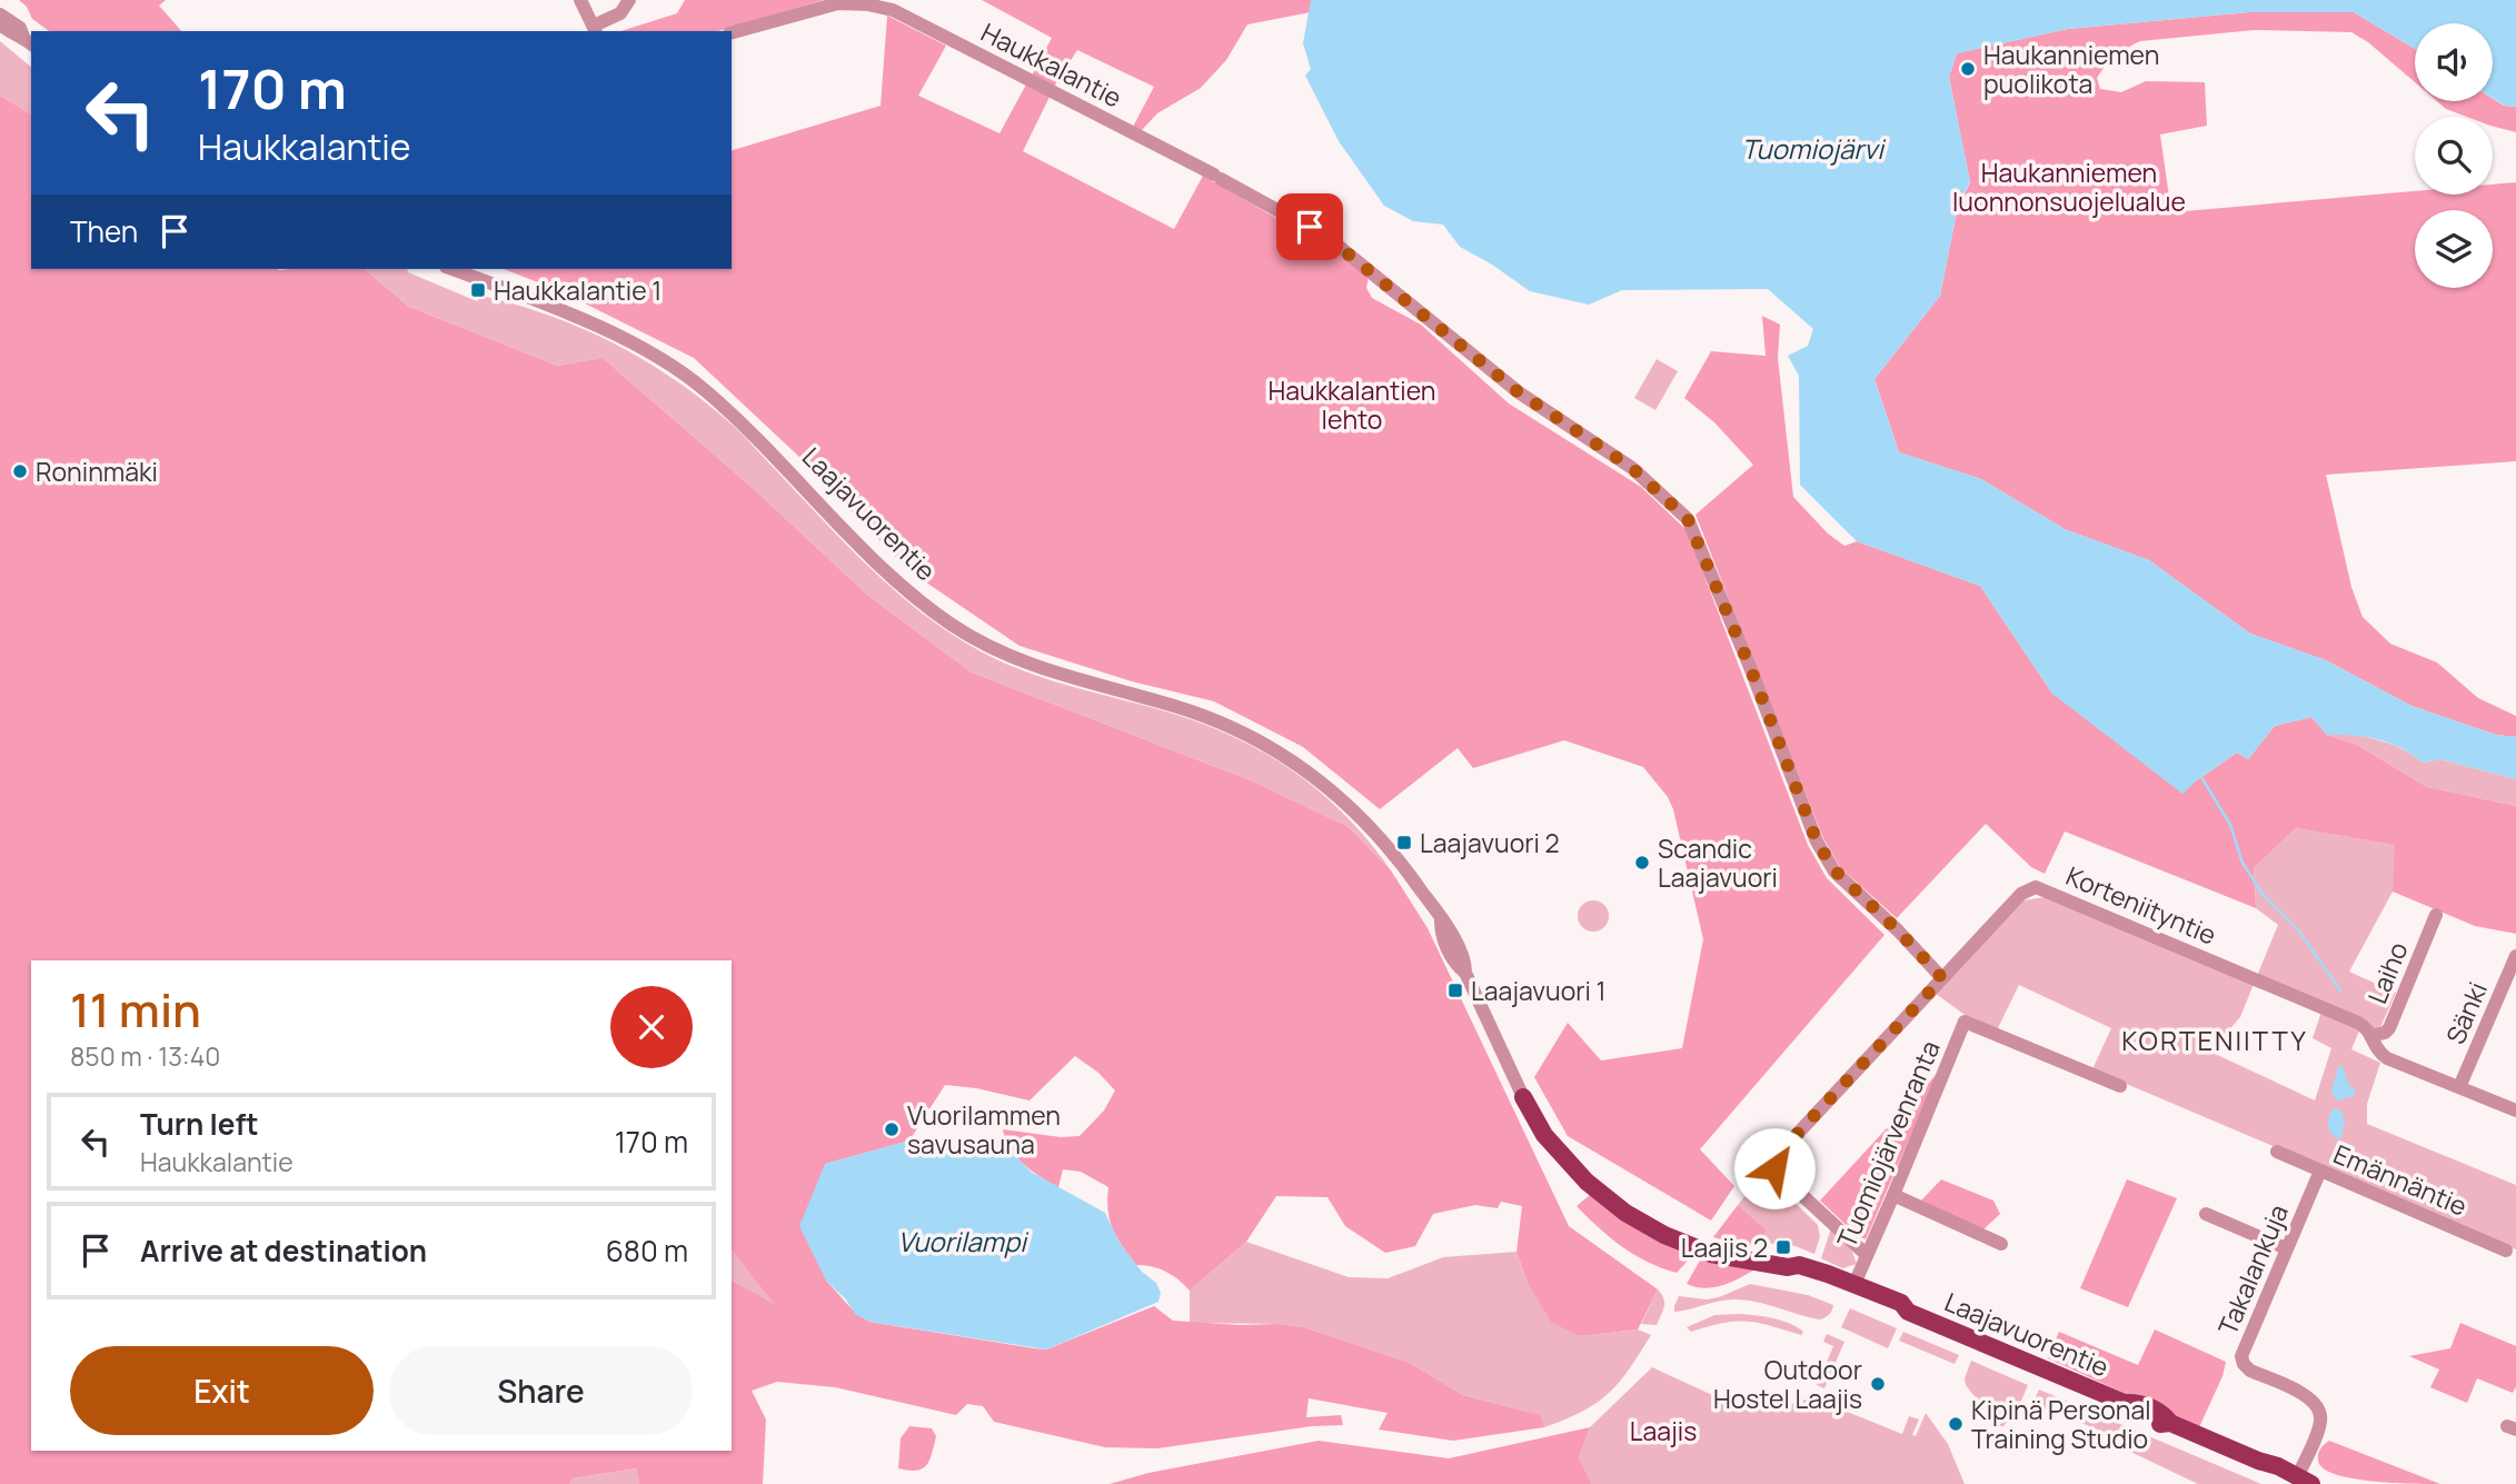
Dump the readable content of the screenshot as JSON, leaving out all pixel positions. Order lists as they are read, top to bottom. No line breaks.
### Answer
{"streets":{"main road":["Laajavuorentie"],"street":["Haukkalantie","Korteniityntie","Laiho","Sänki","Tuomiojärvenranta","Emännäntie","Takalankuja"]},"crossings":[["Haukkalantie","Korteniityntie"],["Laajavuorentie","Tuomiojärvenranta"],["Laajavuorentie","Takalankuja"],["Korteniityntie","Laiho"],["Korteniityntie","Sänki"],["Korteniityntie","Tuomiojärvenranta"],["Emännäntie","Takalankuja"]],"districts":["KORTENIITTY"],"water":["Tuomiojärvi","Vuorilampi"],"parks":["Haukanniemen luonnonsuojelualue","Haukkalantien lehto","Laajis"],"places":{"other":["Haukanniemen puolikota","Roninmäki","Scandic Laajavuori","Vuorilammen savusauna","Outdoor Hostel Laajis","Kipinä Personal Training Studio"],"transit":["Haukkalantie 1","Laajavuori 2","Laajavuori 1","Laajis 2"]},"page":{"turn":["170 m","Haukkalantie"],"then":"Then","heading":["11 min","850 m · 13:40"],"list":[{"name":"Turn left","note":"Haukkalantie","value":"170 m"},{"name":"Arrive at destination","value":"680 m"}],"buttons":["Exit","Share"]}}
